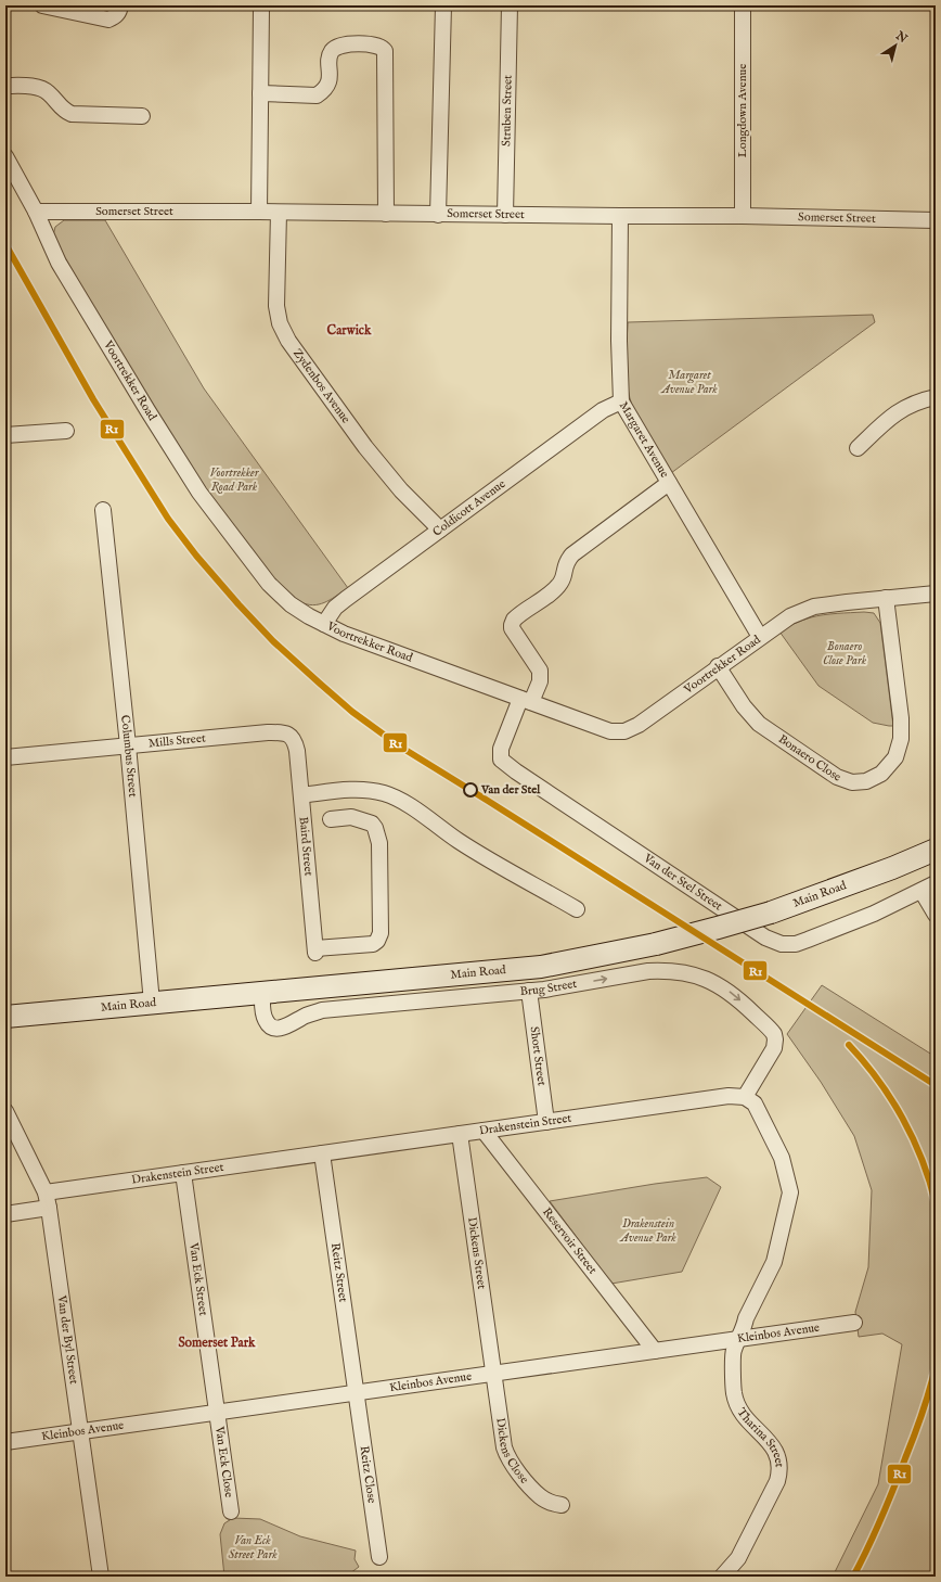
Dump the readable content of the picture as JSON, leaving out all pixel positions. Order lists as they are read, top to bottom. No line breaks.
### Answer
{"streets":{"main road":["Main Road"],"street":["Struben Street","Longdown Avenue","Somerset Street","Voortrekker Road","Zydenbos Avenue","Margaret Avenue","Coldicott Avenue","Mills Street","Columbus Street","Bonaero Close","Baird Street","Van der Stel Street","Brug Street","Short Street","Drakenstein Street","Reservoir Street","Dickens Street","Reitz Street","Van Eck Street","Kleinbos Avenue","Van der Byl Street","Tharina Street","Dickens Close","Van Eck Close","Reitz Close"]},"crossings":[["Struben Street","Somerset Street"],["Longdown Avenue","Somerset Street"],["Somerset Street","Voortrekker Road"],["Somerset Street","Zydenbos Avenue"],["Somerset Street","Margaret Avenue"],["Voortrekker Road","Margaret Avenue"],["Voortrekker Road","Coldicott Avenue"],["Voortrekker Road","Bonaero Close"],["Voortrekker Road","Van der Stel Street"],["Zydenbos Avenue","Coldicott Avenue"],["Margaret Avenue","Coldicott Avenue"],["Mills Street","Columbus Street"],["Mills Street","Baird Street"],["Columbus Street","Main Road"],["Main Road","Brug Street"],["Brug Street","Short Street"],["Brug Street","Drakenstein Street"],["Short Street","Drakenstein Street"],["Drakenstein Street","Reservoir Street"],["Drakenstein Street","Dickens Street"],["Drakenstein Street","Reitz Street"],["Drakenstein Street","Van Eck Street"],["Drakenstein Street","Van der Byl Street"],["Reservoir Street","Kleinbos Avenue"],["Dickens Street","Kleinbos Avenue"],["Dickens Street","Dickens Close"],["Reitz Street","Kleinbos Avenue"],["Reitz Street","Reitz Close"],["Van Eck Street","Kleinbos Avenue"],["Van Eck Street","Van Eck Close"],["Kleinbos Avenue","Van der Byl Street"],["Kleinbos Avenue","Tharina Street"],["Kleinbos Avenue","Dickens Close"],["Kleinbos Avenue","Van Eck Close"],["Kleinbos Avenue","Reitz Close"]],"districts":["Carwick","Somerset Park"],"parks":["Margaret Avenue Park","Voortrekker Road Park","Bonaero Close Park","Drakenstein Avenue Park","Van Eck Street Park"],"places":["Van der Stel"],"lines":["transit line R1"],"north":"top right"}
